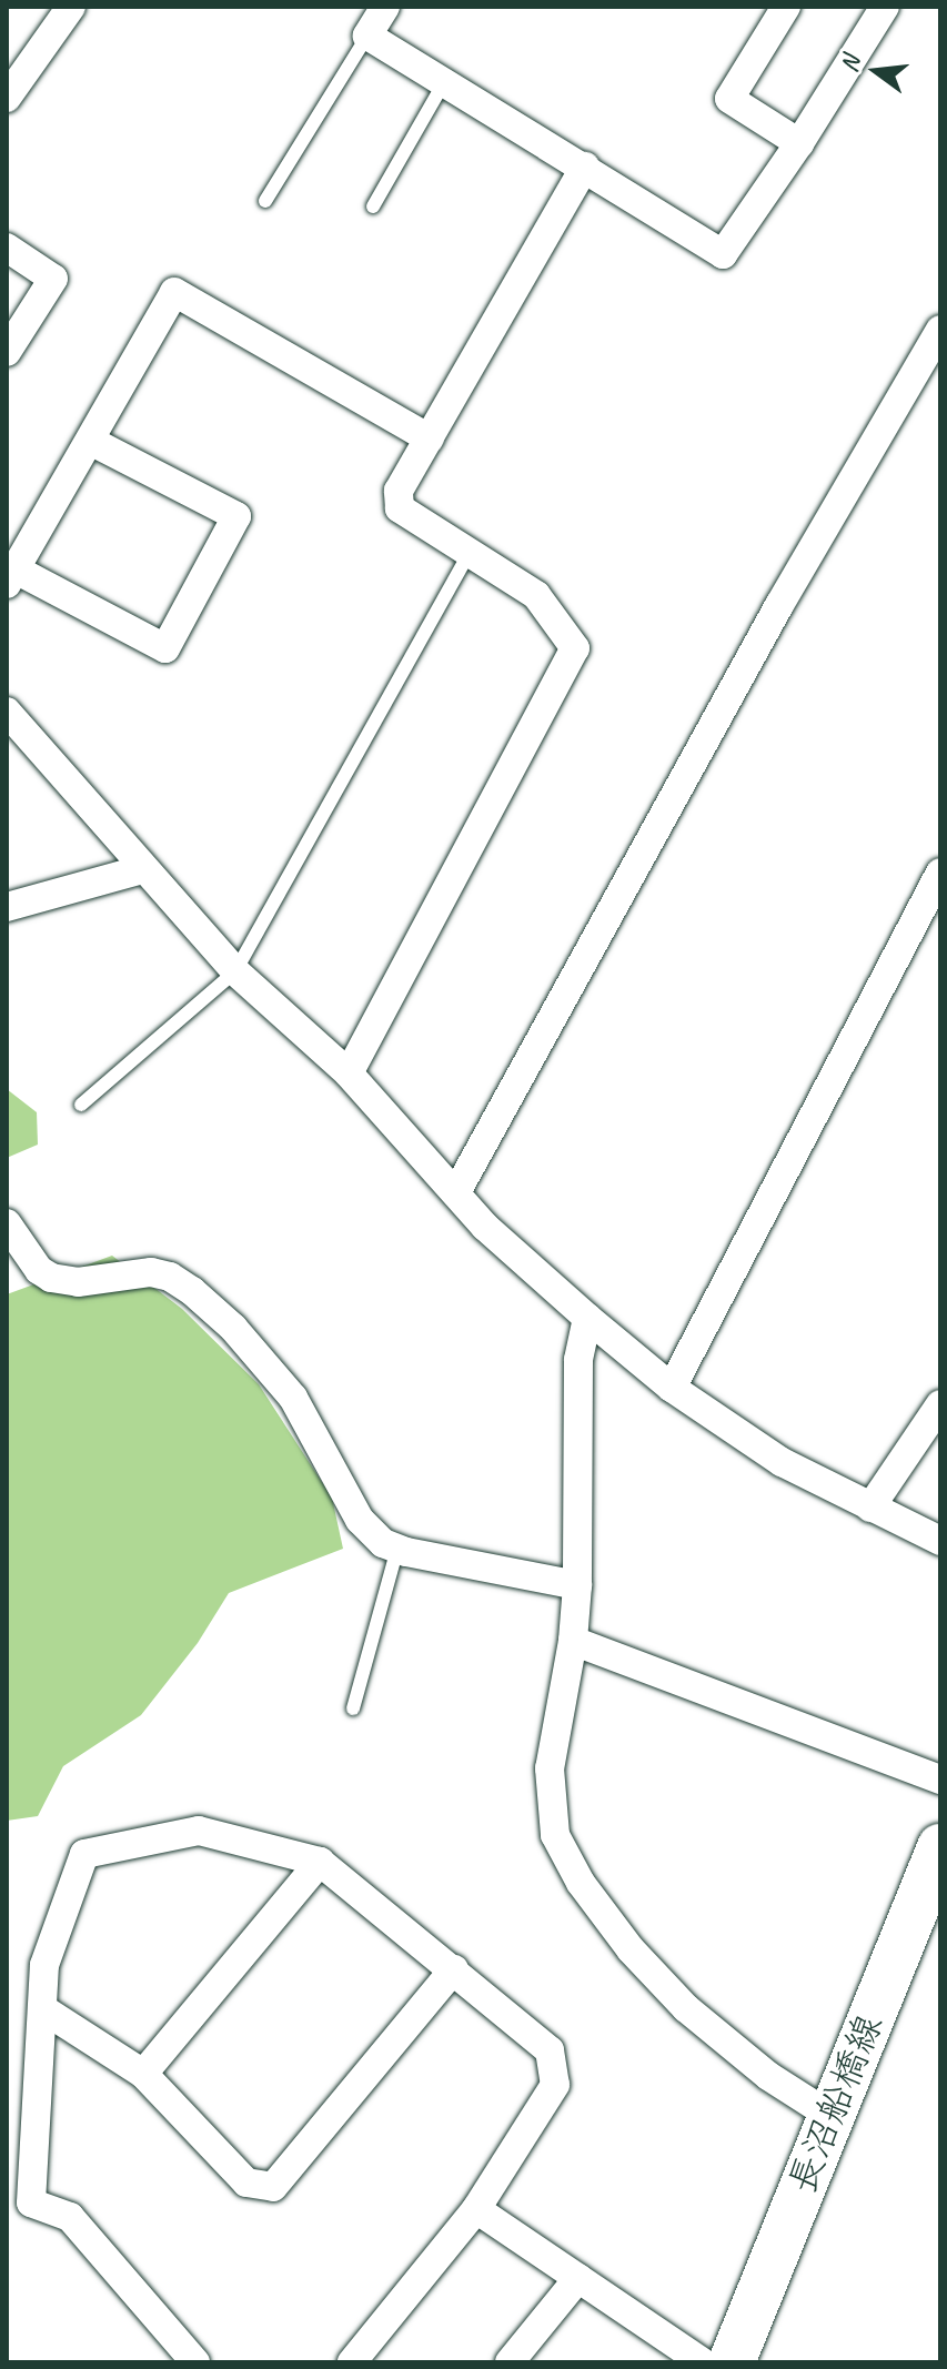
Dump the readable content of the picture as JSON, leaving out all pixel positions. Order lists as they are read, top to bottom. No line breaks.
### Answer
{"streets":{"main road":["長沼船橋線"]},"north":"left"}
